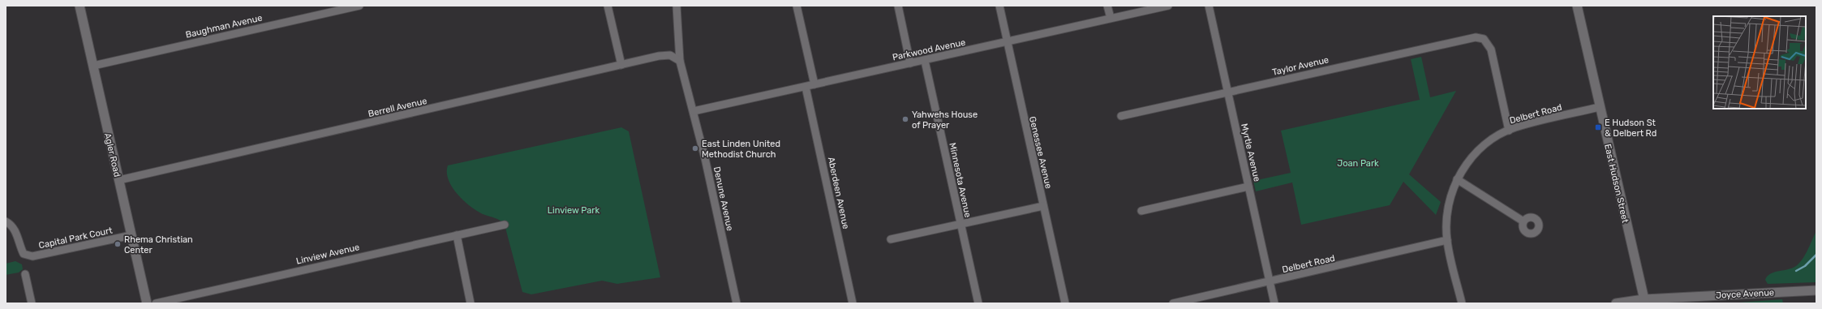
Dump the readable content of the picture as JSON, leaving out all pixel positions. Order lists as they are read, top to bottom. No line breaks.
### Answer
{"streets":{"main road":["Agler Road","East Hudson Street","Joyce Avenue"],"street":["Baughman Avenue","Parkwood Avenue","Taylor Avenue","Berrell Avenue","Delbert Road","Genessee Avenue","Myrtle Avenue","Minnesota Avenue","Aberdeen Avenue","Denune Avenue","Capital Park Court","Linview Avenue"]},"crossings":[["Baughman Avenue","Agler Road"],["Parkwood Avenue","Genessee Avenue"],["Parkwood Avenue","Minnesota Avenue"],["Parkwood Avenue","Aberdeen Avenue"],["Parkwood Avenue","Denune Avenue"],["Taylor Avenue","Delbert Road"],["Taylor Avenue","Myrtle Avenue"],["Berrell Avenue","Agler Road"],["Berrell Avenue","Denune Avenue"],["Delbert Road","Myrtle Avenue"],["Delbert Road","East Hudson Street"],["Agler Road","Capital Park Court"],["East Hudson Street","Joyce Avenue"]],"parks":["Joan Park","Linview Park"],"places":{"other":["Yahwehs House of Prayer","East Linden United Methodist Church","Rhema Christian Center"],"transit":["E Hudson St & Delbert Rd"]}}
